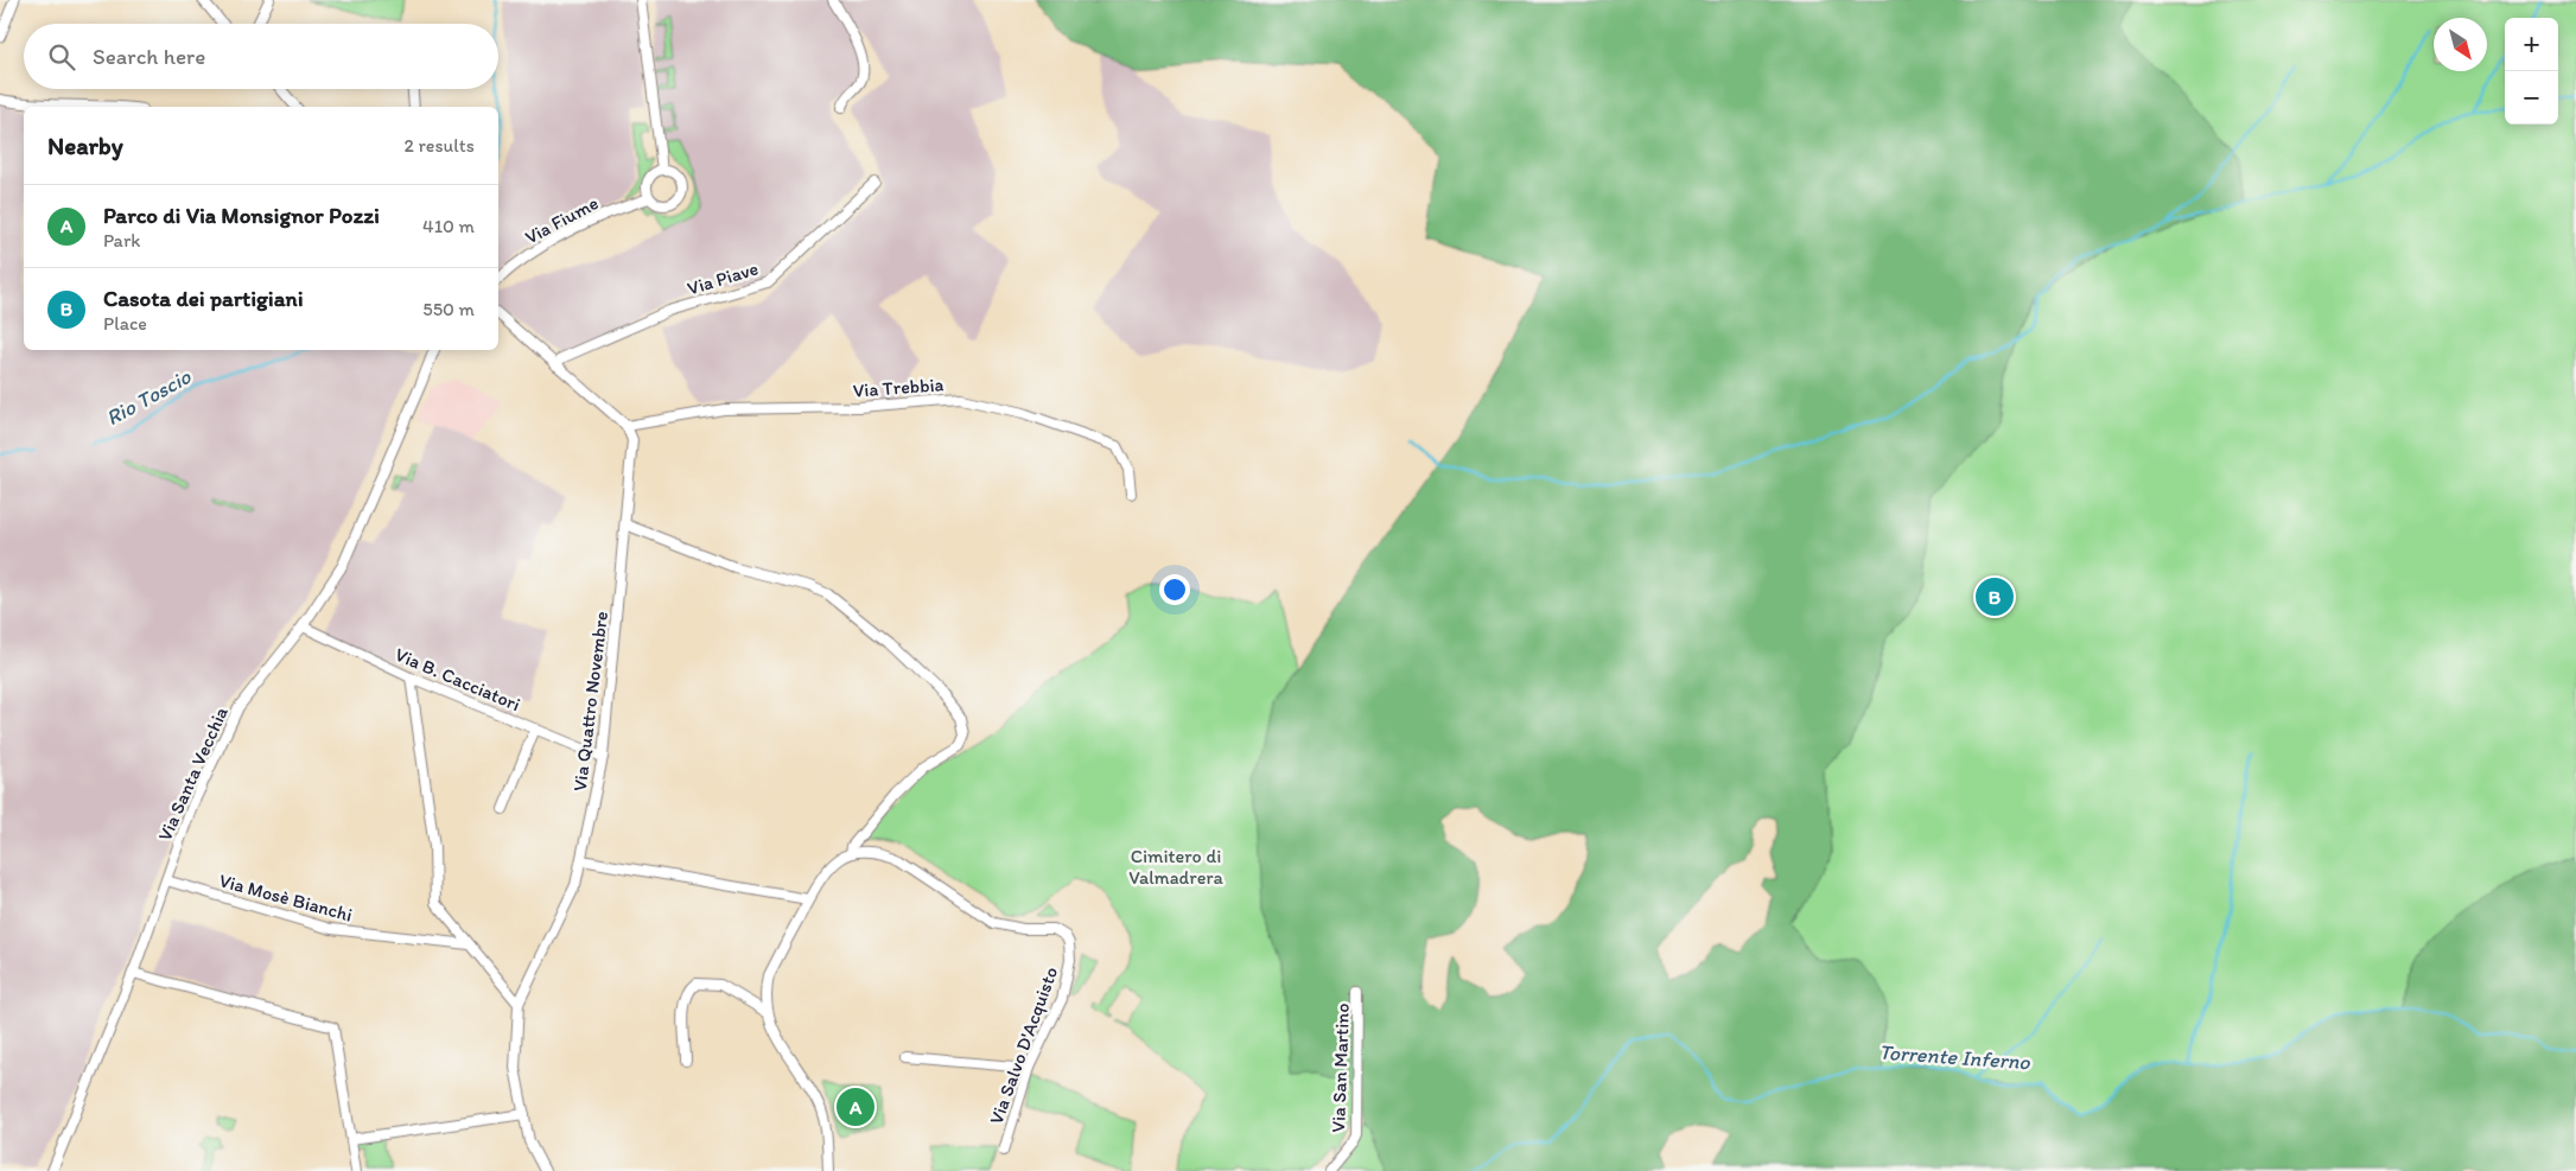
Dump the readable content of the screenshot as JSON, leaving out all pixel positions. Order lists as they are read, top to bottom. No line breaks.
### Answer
{"streets":{"street":["Via Fiume","Via Piave","Via Trebbia","Via B. Cacciatori","Via Quattro Novembre","Via Santa Vecchia","Via Mosè Bianchi","Via Salvo D'Acquisto","Via San Martino"]},"crossings":[["Via Trebbia","Via Quattro Novembre"],["Via B. Cacciatori","Via Quattro Novembre"],["Via B. Cacciatori","Via Santa Vecchia"],["Via Santa Vecchia","Via Mosè Bianchi"]],"water":["Rio Toscio","Torrente Inferno"],"parks":["Cimitero di Valmadrera"],"north":"bottom right","page":{"map_buttons":["+","−"],"search":"Search here","heading":["Nearby","2 results"],"list":[{"mark":"A","name":"Parco di Via Monsignor Pozzi","note":"Park","value":"410 m"},{"mark":"B","name":"Casota dei partigiani","note":"Place","value":"550 m"}],"pins":["B","A"]}}
